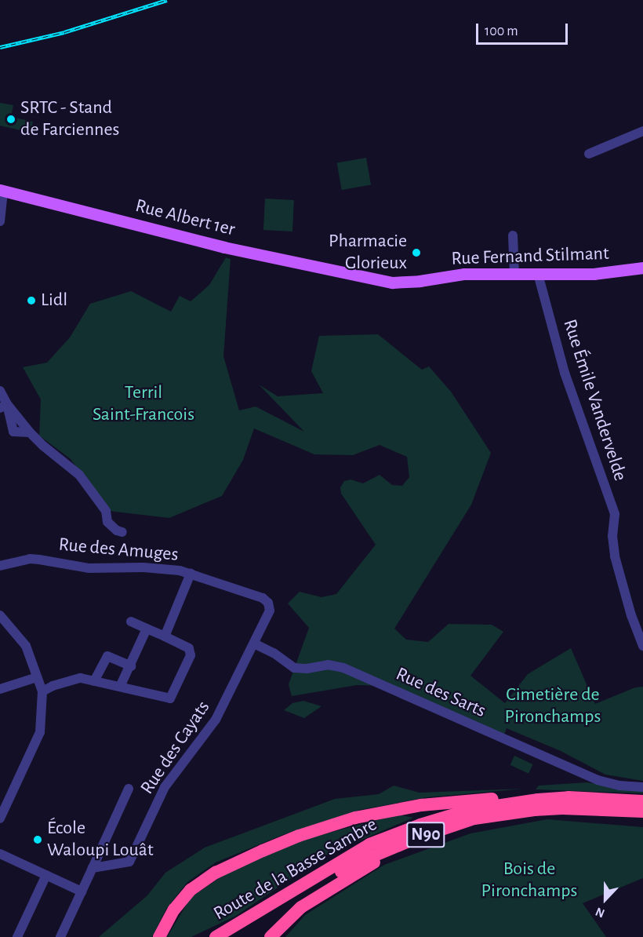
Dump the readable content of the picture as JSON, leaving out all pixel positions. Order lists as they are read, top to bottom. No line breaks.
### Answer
{"streets":{"highway":["N90","Route de la Basse Sambre"],"main road":["Rue Albert 1er","Rue Fernand Stilmant"],"street":["Rue Émile Vandervelde","Rue des Amuges","Rue des Sarts","Rue des Cayats"]},"crossings":[["Rue Albert 1er","Rue Fernand Stilmant"],["Rue Fernand Stilmant","Rue Émile Vandervelde"],["Rue des Amuges","Rue des Cayats"],["Rue des Sarts","Rue des Cayats"]],"parks":["Terril Saint-Francois","Cimetière de Pironchamps","Bois de Pironchamps"],"places":["SRTC - Stand de Farciennes","Pharmacie Glorieux","Lidl","École Waloupi Louât"],"scale_bar":"100 m","north":"bottom"}
